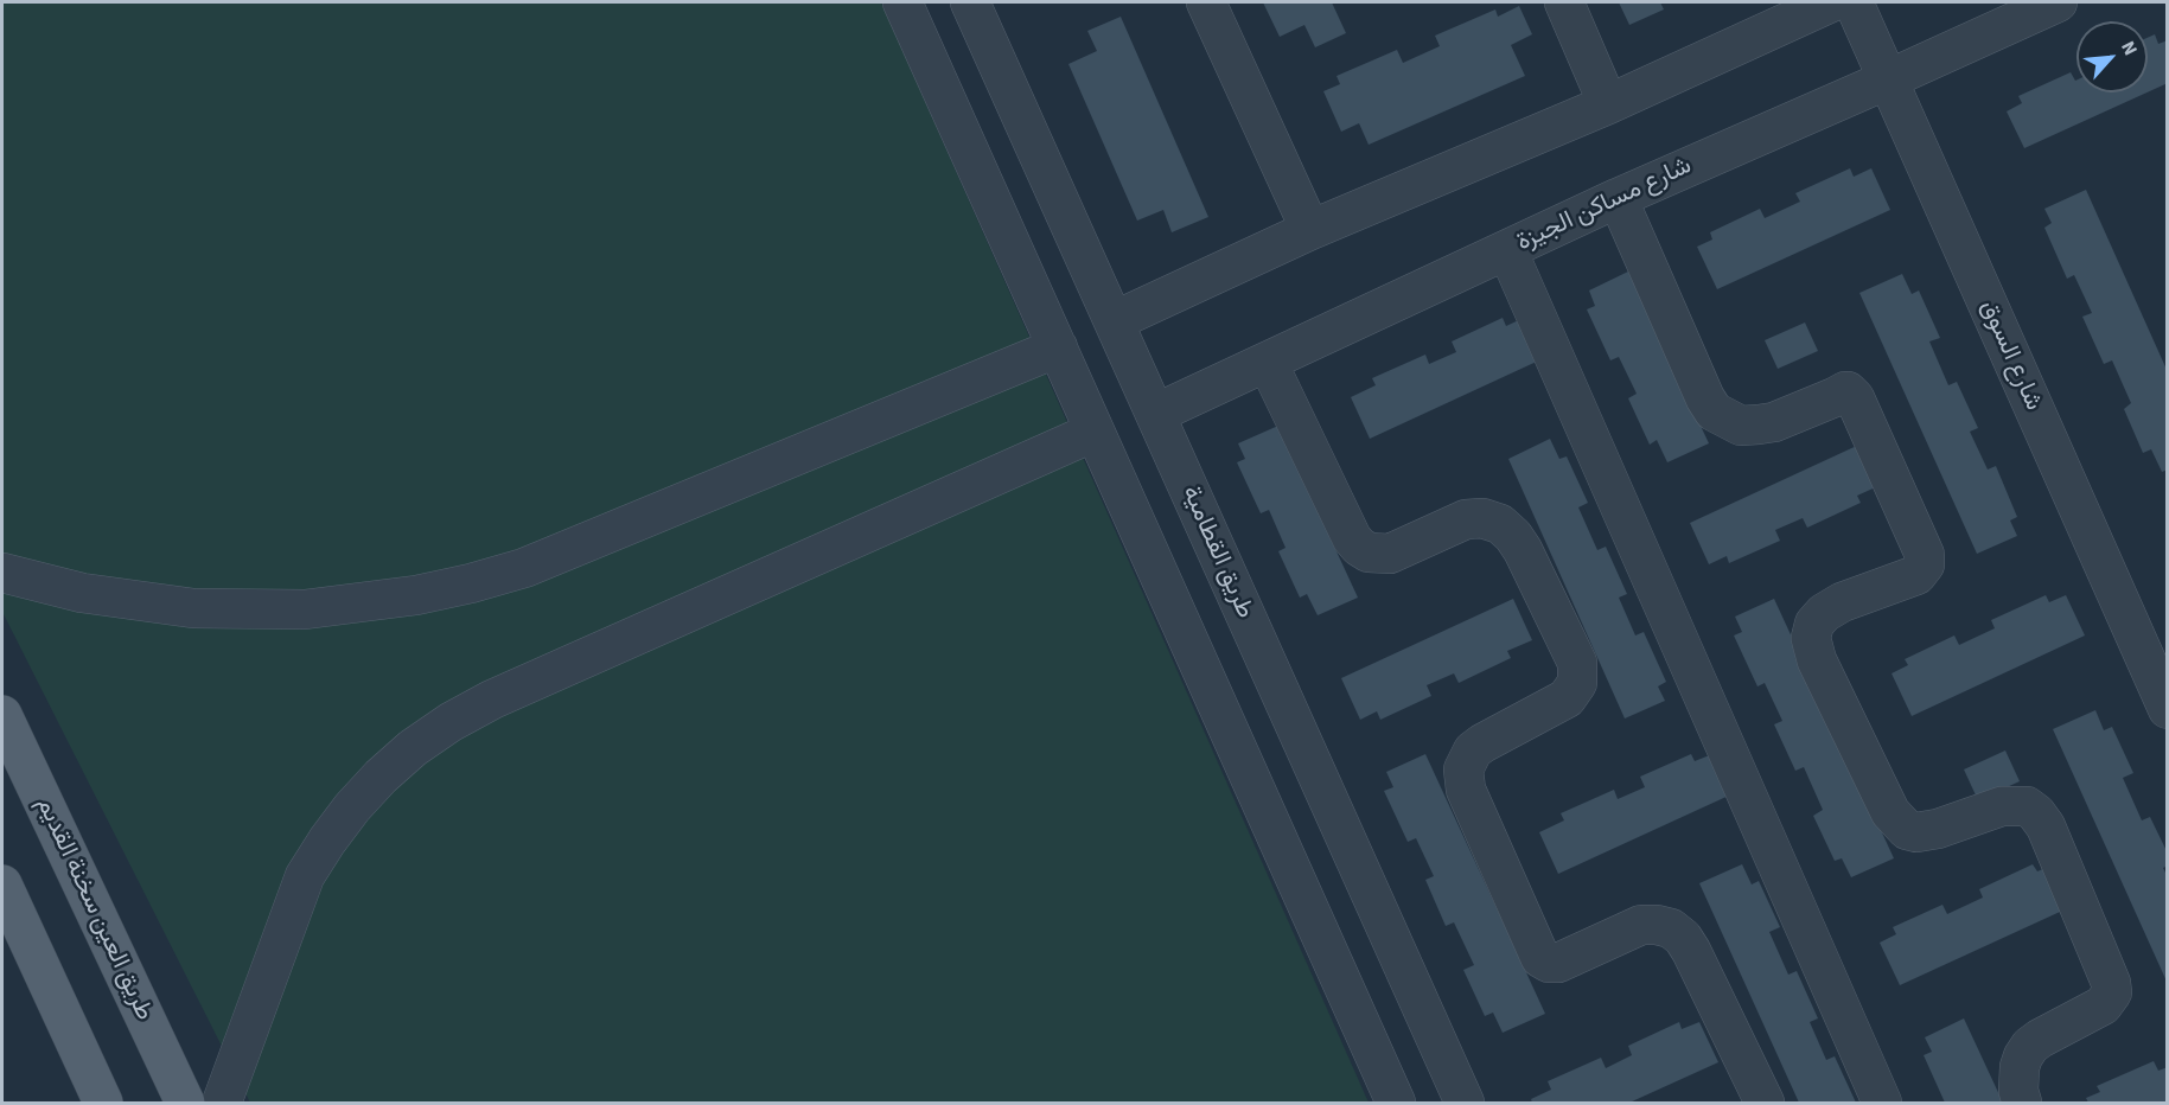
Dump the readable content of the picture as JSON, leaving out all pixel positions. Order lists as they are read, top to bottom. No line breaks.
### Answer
{"streets":{"main road":["طريق العين سخنة القديم"],"street":["شارع مساكن الجيزة","شارع السوق","طريق القطامية"]},"crossings":[["شارع مساكن الجيزة","شارع السوق"],["شارع مساكن الجيزة","طريق القطامية"]],"north":"top right"}
